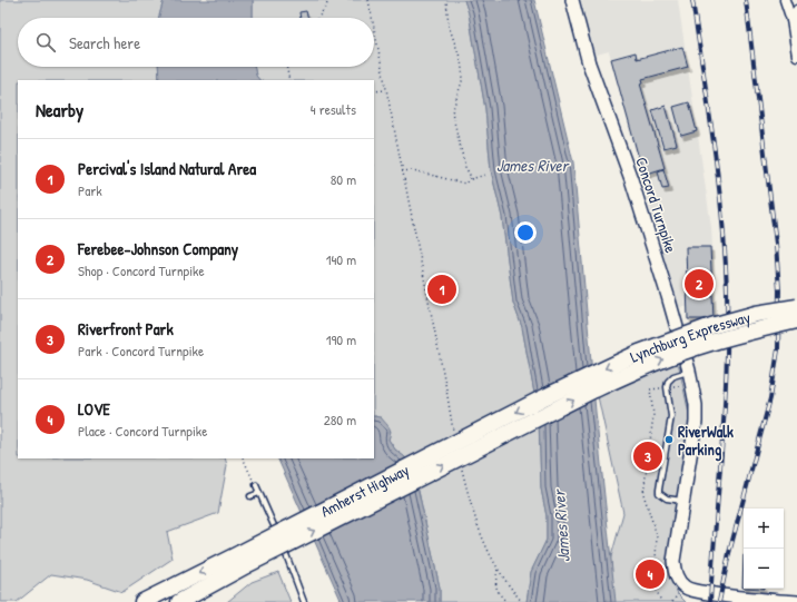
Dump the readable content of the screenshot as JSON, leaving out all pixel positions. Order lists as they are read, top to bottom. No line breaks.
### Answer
{"streets":{"highway":["Lynchburg Expressway","Amherst Highway"],"street":["Concord Turnpike"]},"crossings":[["Lynchburg Expressway","Amherst Highway"]],"water":["James River"],"places":["RiverWalk Parking"],"page":{"search":"Search here","heading":["Nearby","4 results"],"list":[{"mark":"1","name":"Percival's Island Natural Area","note":"Park","value":"80 m"},{"mark":"2","name":"Ferebee-Johnson Company","note":"Shop · Concord Turnpike","value":"140 m"},{"mark":"3","name":"Riverfront Park","note":"Park · Concord Turnpike","value":"190 m"},{"mark":"4","name":"LOVE","note":"Place · Concord Turnpike","value":"280 m"}],"pins":["2","1","3","4"],"map_buttons":["+","−"]}}
